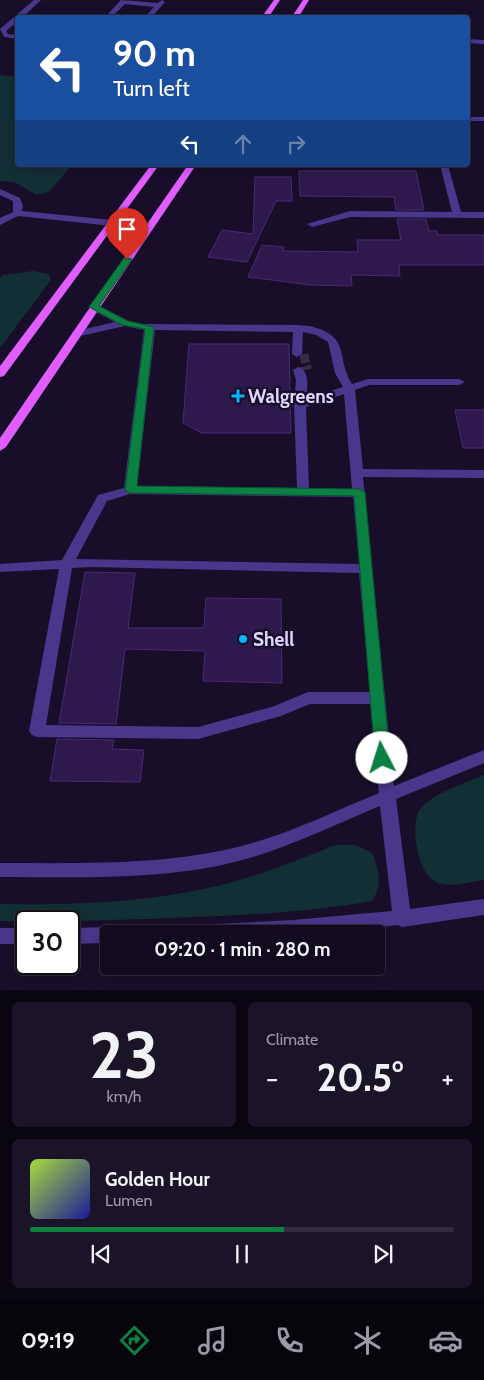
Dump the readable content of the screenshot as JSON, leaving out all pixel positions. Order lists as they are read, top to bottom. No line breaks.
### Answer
{"places":{"health":["Walgreens"],"other":["Shell"]},"page":{"turn":["90 m","Turn left"],"limit":"30","trip":"09:20 · 1 min · 280 m","tile":[["23","km/h"],"Climate"],"heat":["−","20.5°","+"],"song":["Golden Hour","Lumen"],"tabs":"09:19"}}
